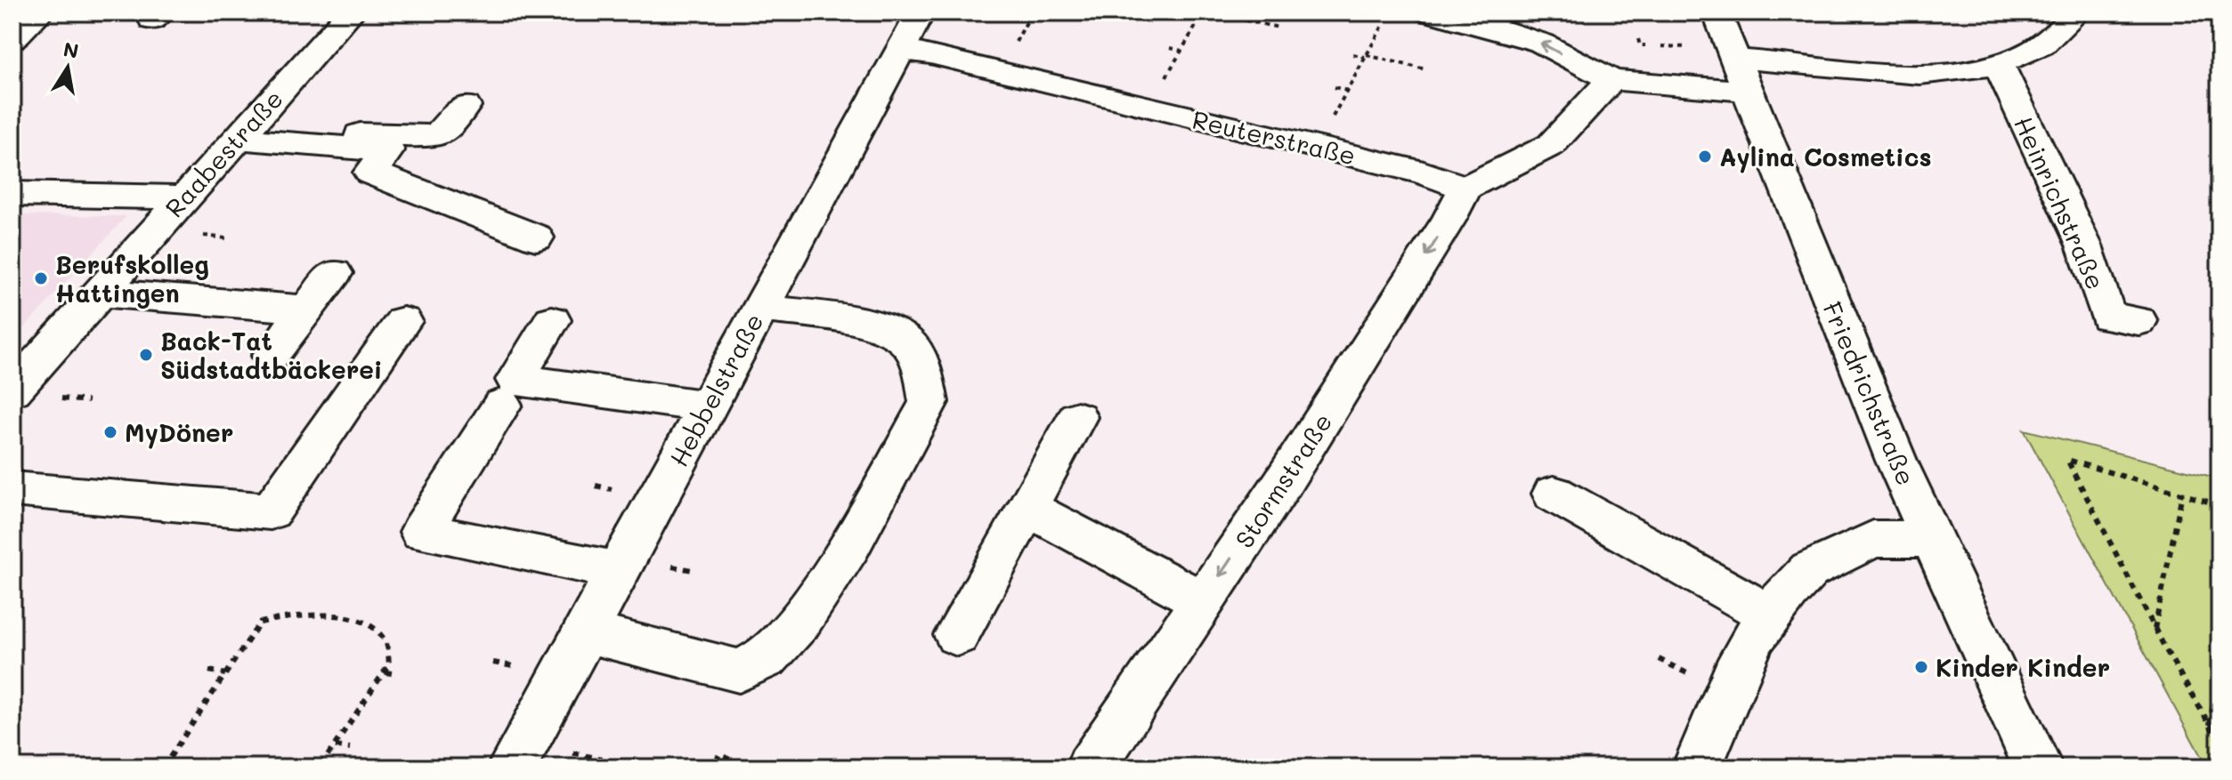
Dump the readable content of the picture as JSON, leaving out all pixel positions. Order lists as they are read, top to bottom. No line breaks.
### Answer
{"streets":{"street":["Reuterstraße","Raabestraße","Heinrichstraße","Hebbelstraße","Friedrichstraße","Stormstraße"]},"crossings":[["Reuterstraße","Hebbelstraße"],["Reuterstraße","Stormstraße"]],"one_way":["Stormstraße"],"places":["Aylina Cosmetics","Berufskolleg Hattingen","Back-Tat Südstadtbäckerei","MyDöner","Kinder Kinder"],"north":"top"}
